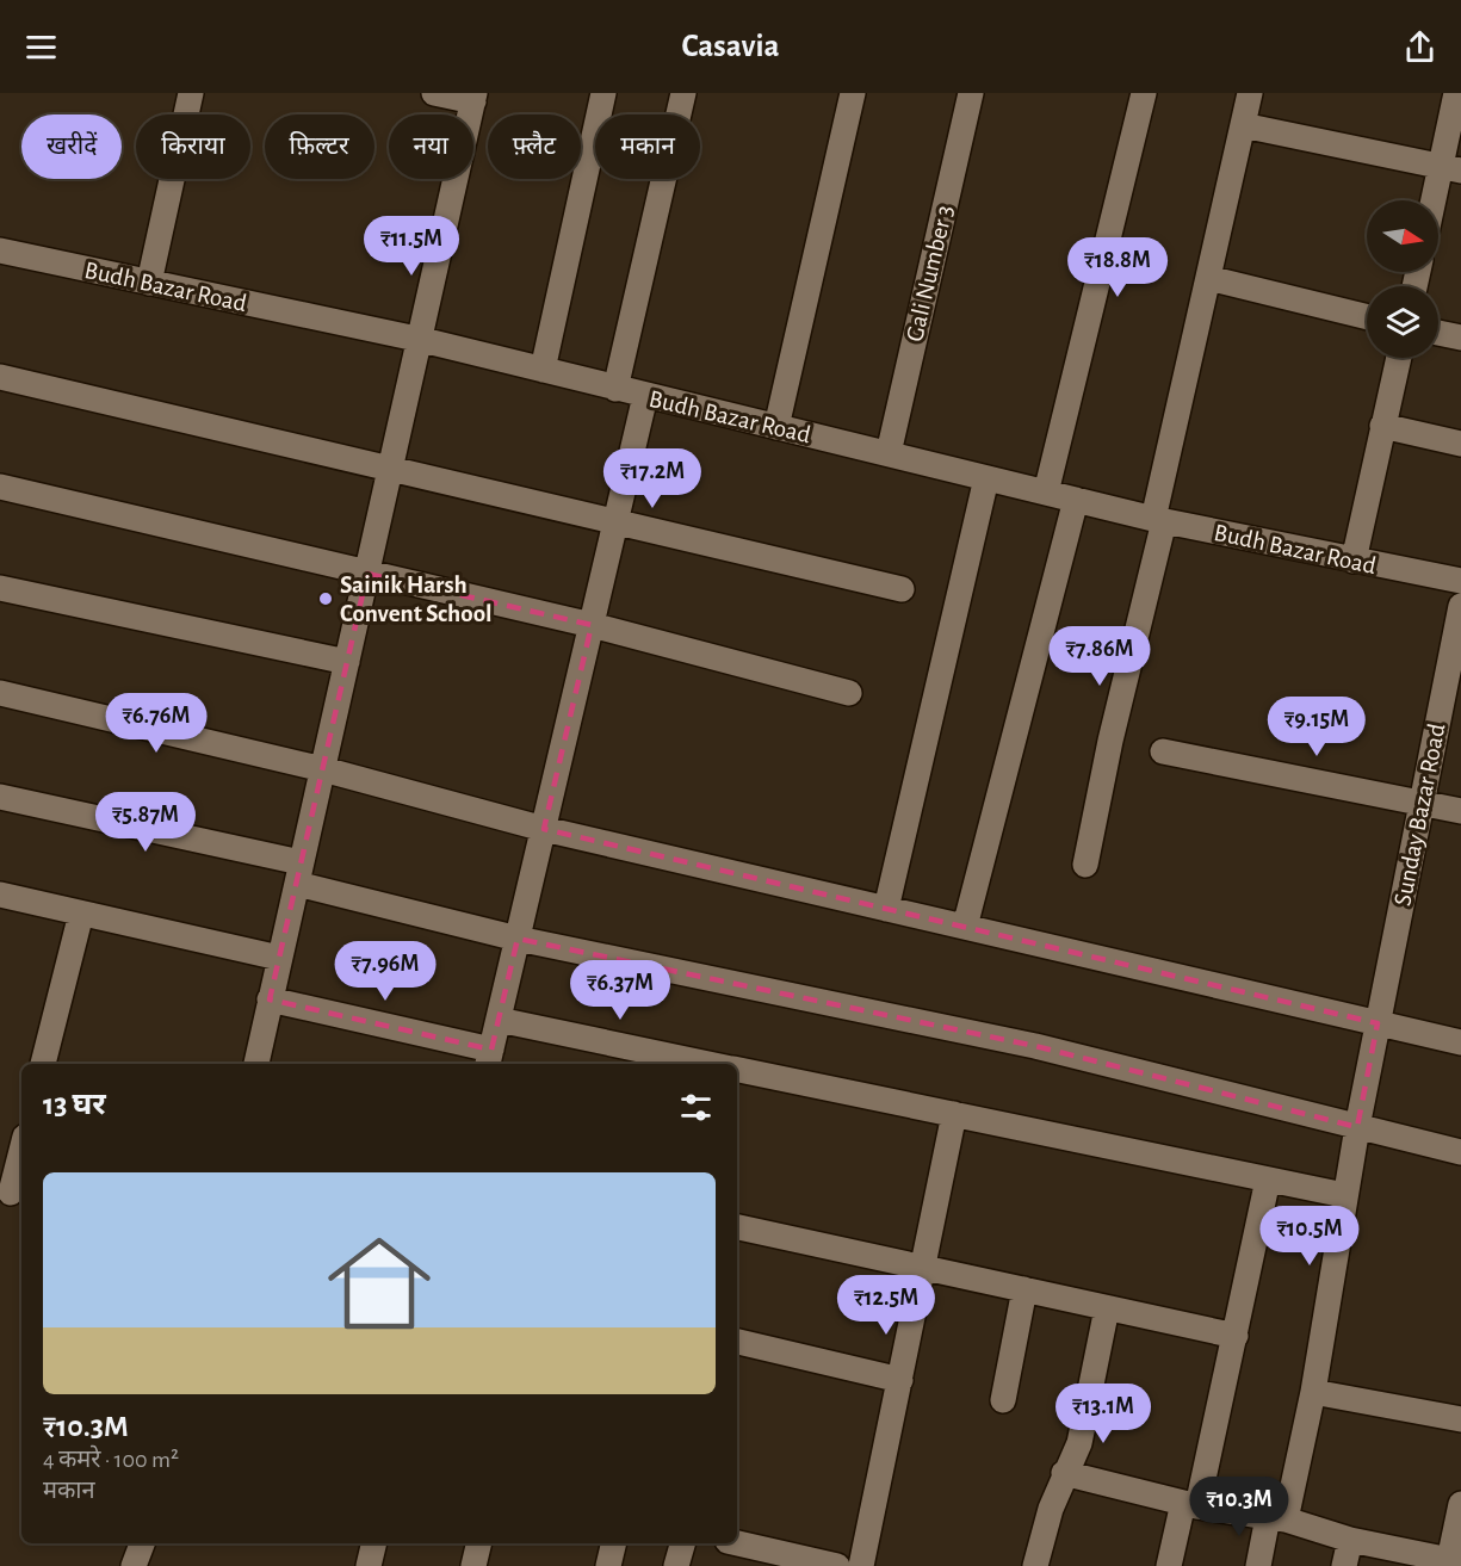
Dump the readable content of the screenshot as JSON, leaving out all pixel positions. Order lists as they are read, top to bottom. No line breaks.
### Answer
{"streets":{"street":["Gali Number 3","Budh Bazar Road","Sunday Bazar Road"]},"crossings":[["Gali Number 3","Budh Bazar Road"]],"places":["Sainik Harsh Convent School"],"north":"right","page":{"header":"Casavia","chip":["खरीदें","किराया","फ़िल्टर","नया","फ़्लैट","मकान"],"price":["₹11.5M","₹18.8M","₹17.2M","₹7.86M","₹6.76M","₹9.15M","₹5.87M","₹7.96M","₹6.37M","₹10.5M","₹12.5M","₹13.1M","₹10.3M"],"heading":"13 घर","list":[{"name":"₹10.3M","note":"4 कमरे · 100 m² · मकान"}]}}
